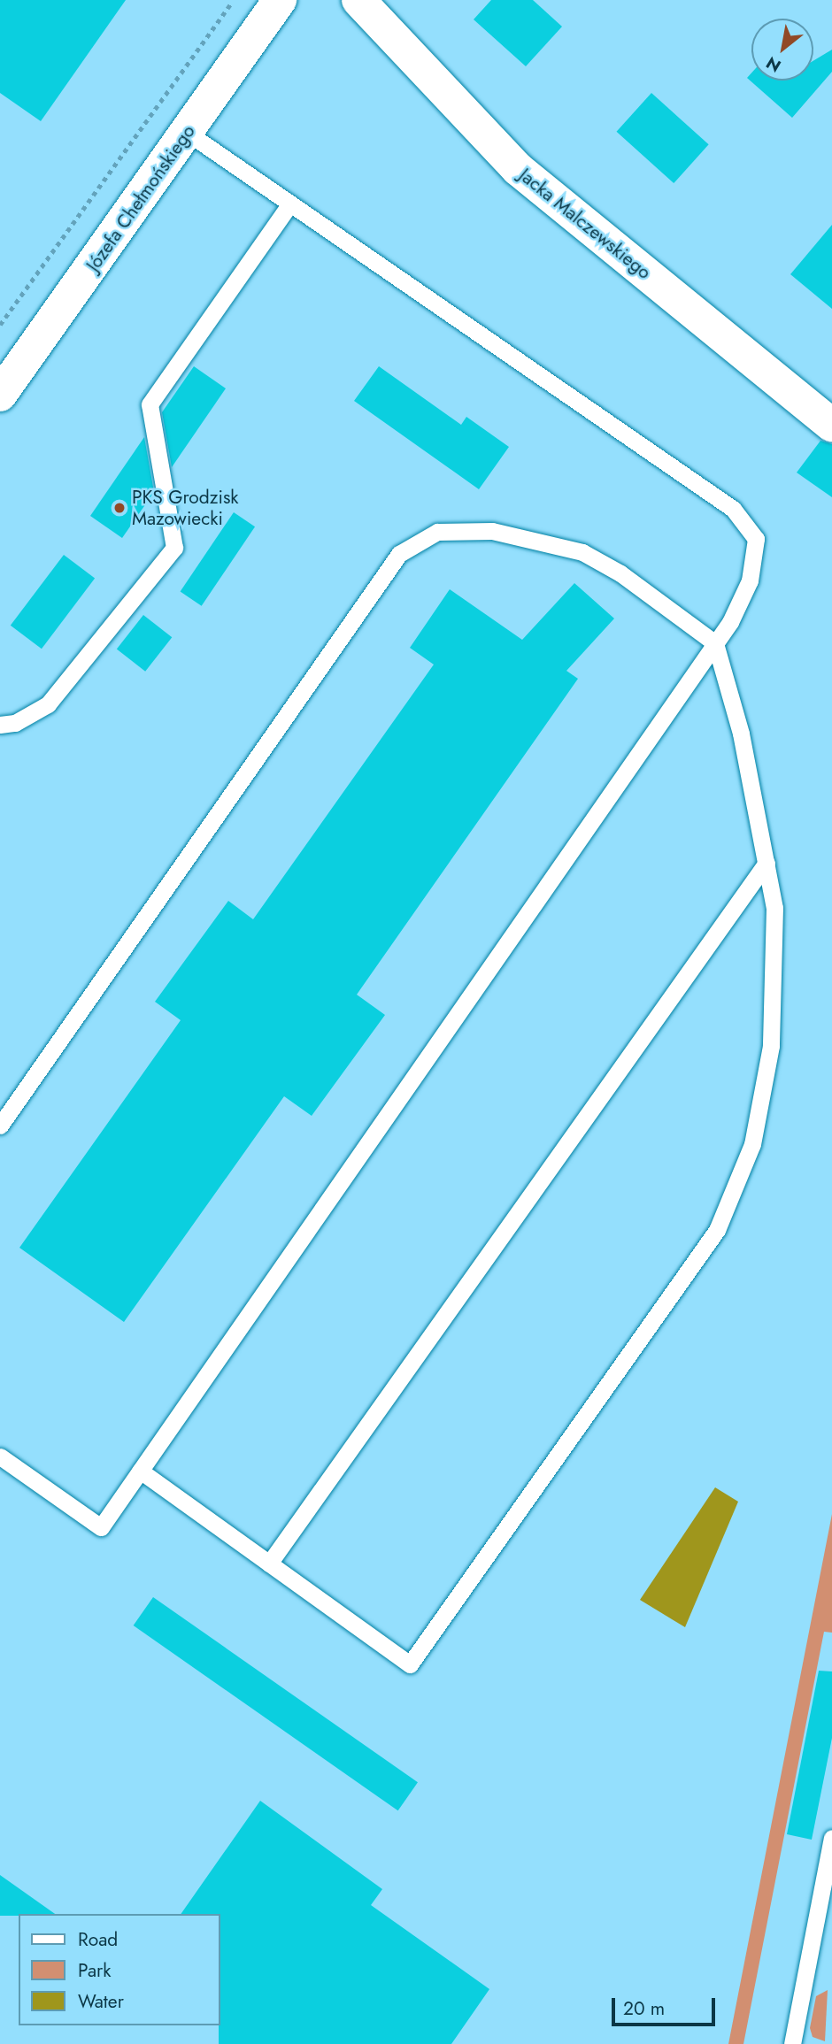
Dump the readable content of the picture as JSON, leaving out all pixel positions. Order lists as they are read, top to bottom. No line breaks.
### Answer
{"streets":{"street":["Józefa Chełmońskiego","Jacka Malczewskiego"]},"places":["PKS Grodzisk Mazowiecki"],"legend":["Road","Park","Water"],"scale_bar":"20 m","north":"bottom left"}
